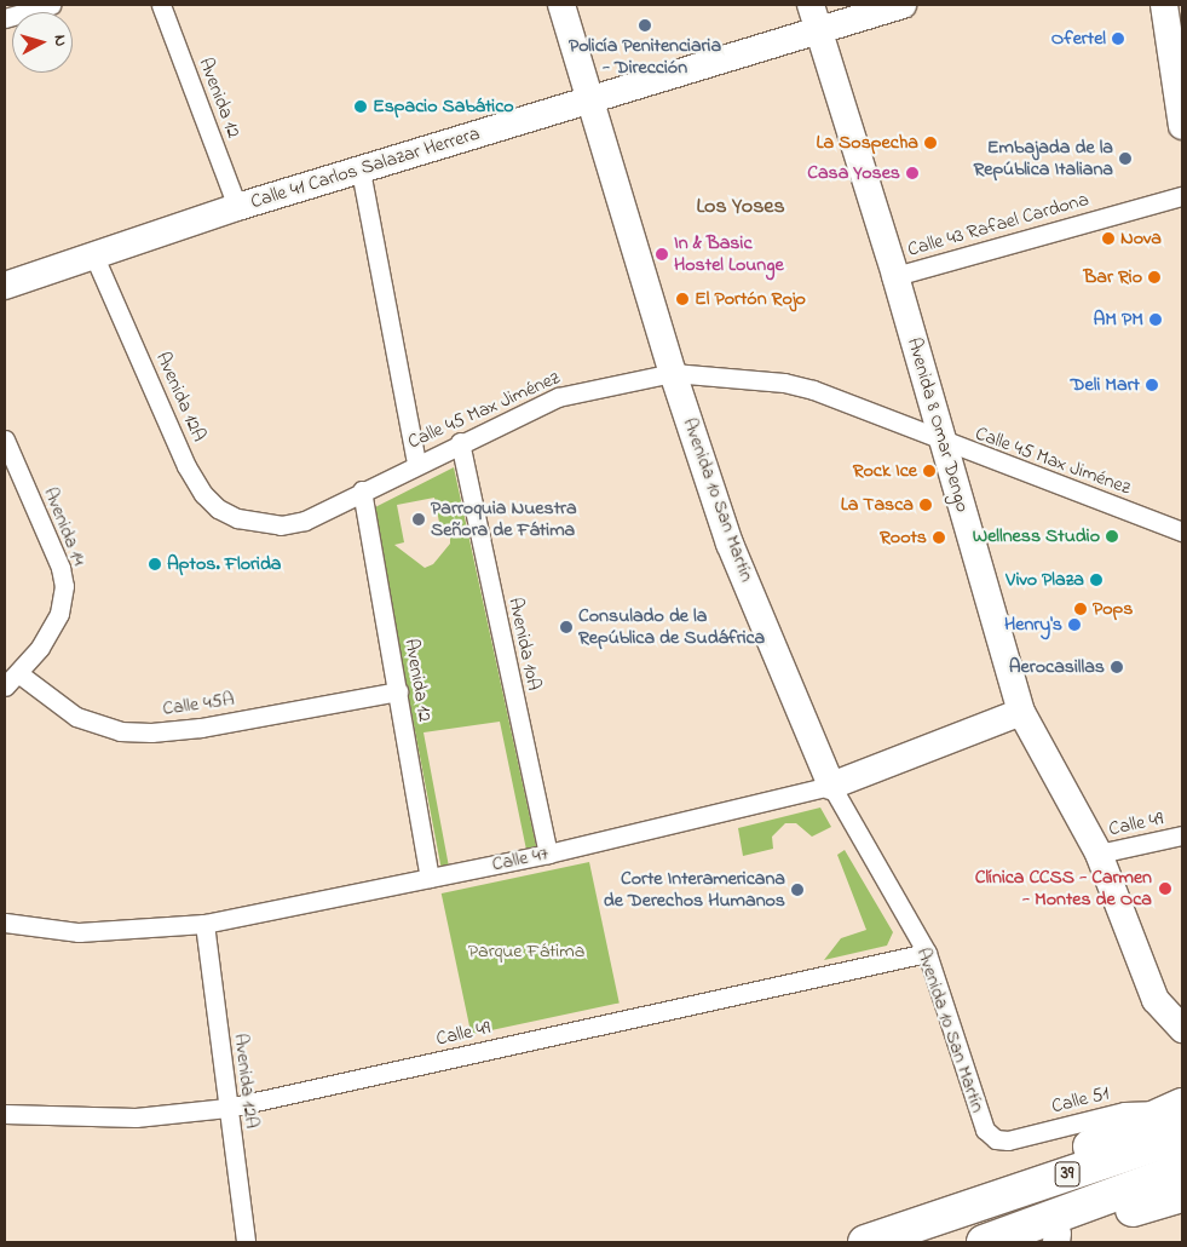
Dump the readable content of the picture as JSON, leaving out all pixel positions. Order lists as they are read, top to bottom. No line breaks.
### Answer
{"streets":{"highway":["39"],"street":["Avenida 12","Calle 41 Carlos Salazar Herrera","Calle 43 Rafael Cardona","Avenida 12A","Calle 45 Max Jiménez","Avenida 8 Omar Dengo","Avenida 10 San Martín","Avenida 14","Avenida 10A","Calle 45A","Calle 49","Calle 47","Calle 51"]},"crossings":[["Avenida 12","Calle 41 Carlos Salazar Herrera"],["Avenida 12","Calle 45 Max Jiménez"],["Avenida 12","Calle 45A"],["Avenida 12","Calle 47"],["Calle 41 Carlos Salazar Herrera","Avenida 12A"],["Calle 41 Carlos Salazar Herrera","Avenida 8 Omar Dengo"],["Calle 41 Carlos Salazar Herrera","Avenida 10 San Martín"],["Calle 43 Rafael Cardona","Avenida 8 Omar Dengo"],["Avenida 12A","Calle 45 Max Jiménez"],["Avenida 12A","Calle 49"],["Avenida 12A","Calle 47"],["Calle 45 Max Jiménez","Avenida 8 Omar Dengo"],["Calle 45 Max Jiménez","Avenida 10 San Martín"],["Calle 45 Max Jiménez","Avenida 10A"],["Avenida 8 Omar Dengo","Calle 49"],["Avenida 8 Omar Dengo","Calle 47"],["Avenida 10 San Martín","Calle 49"],["Avenida 10 San Martín","Calle 47"],["Avenida 10 San Martín","Calle 51"],["Avenida 14","Calle 45A"],["Avenida 10A","Calle 47"],["Calle 51","39"]],"districts":["Los Yoses"],"parks":["Parque Fátima"],"places":["Policía Penitenciaria - Dirección","Ofertel","Espacio Sabático","La Sospecha","Embajada de la República Italiana","Casa Yoses","Nova","In & Basic Hostel Lounge","Bar Rio","El Portón Rojo","AM PM","Deli Mart","Rock Ice","La Tasca","Parroquia Nuestra Señora de Fátima","Wellness Studio","Roots","Aptos. Florida","Vivo Plaza","Pops","Henry's","Consulado de la República de Sudáfrica","Aerocasillas","Clínica CCSS - Carmen - Montes de Oca","Corte Interamericana de Derechos Humanos"],"north":"right"}
